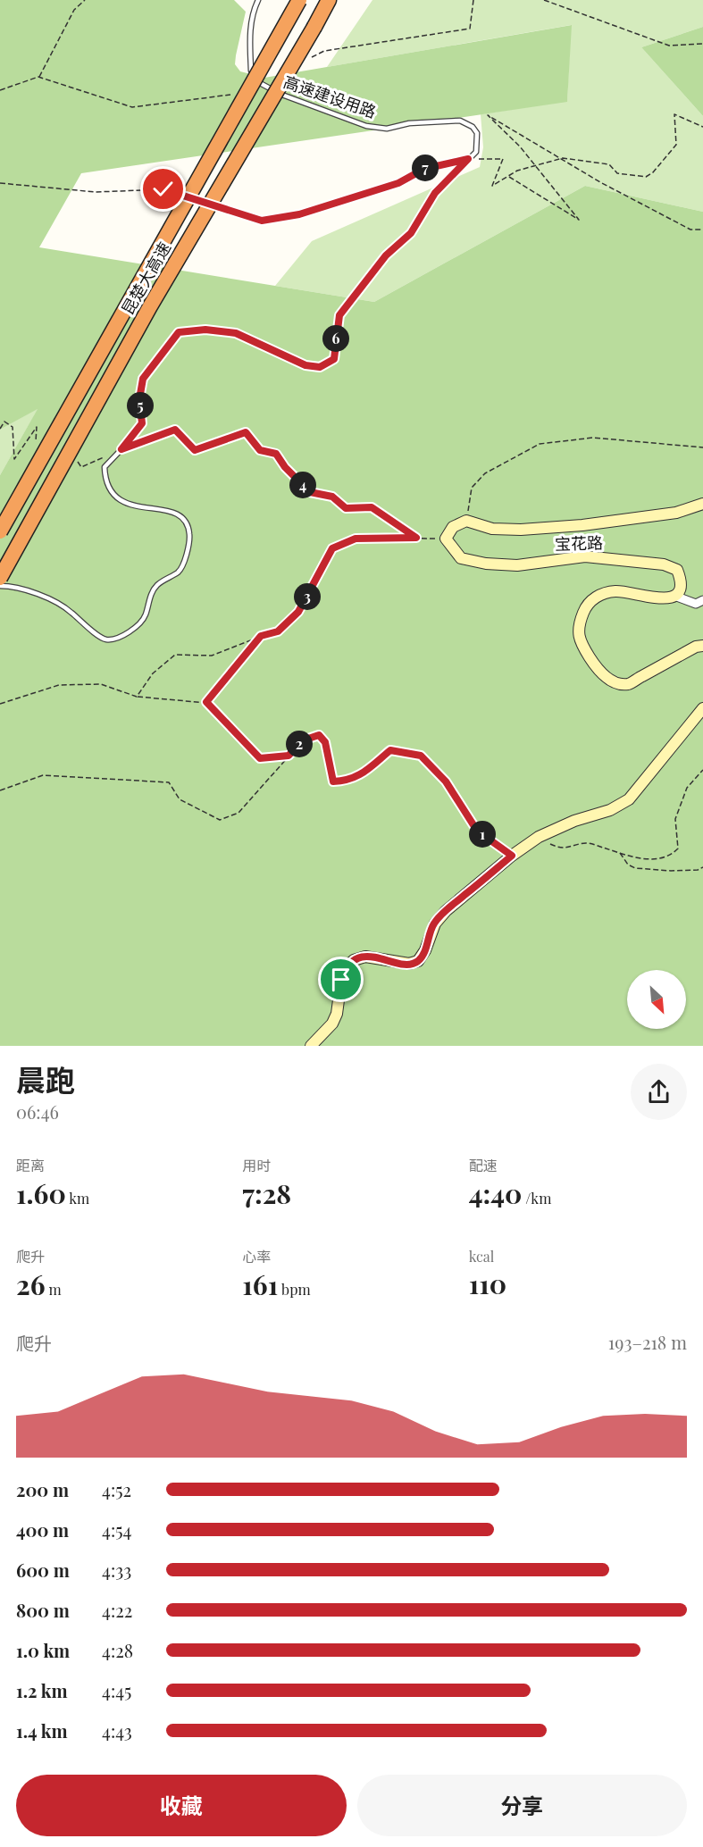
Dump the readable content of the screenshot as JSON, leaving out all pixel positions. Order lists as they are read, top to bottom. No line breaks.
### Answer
{"streets":{"highway":["昆楚大高速"],"main road":["宝花路"],"lane":["高速建设用路"]},"north":"bottom right","page":{"pins":["7","6","5","4","3","2","1"],"heading":["晨跑","06:46"],"stats":[["距离","1.60 km"],["用时","7:28"],["配速","4:40 /km"],["爬升","26 m"],["心率","161 bpm"],["kcal","110"]],"chart":["爬升","193–218 m"],"list":[{"name":"200 m","note":"4:52"},{"name":"400 m","note":"4:54"},{"name":"600 m","note":"4:33"},{"name":"800 m","note":"4:22"},{"name":"1.0 km","note":"4:28"},{"name":"1.2 km","note":"4:45"},{"name":"1.4 km","note":"4:43"}],"buttons":["收藏","分享"]}}
